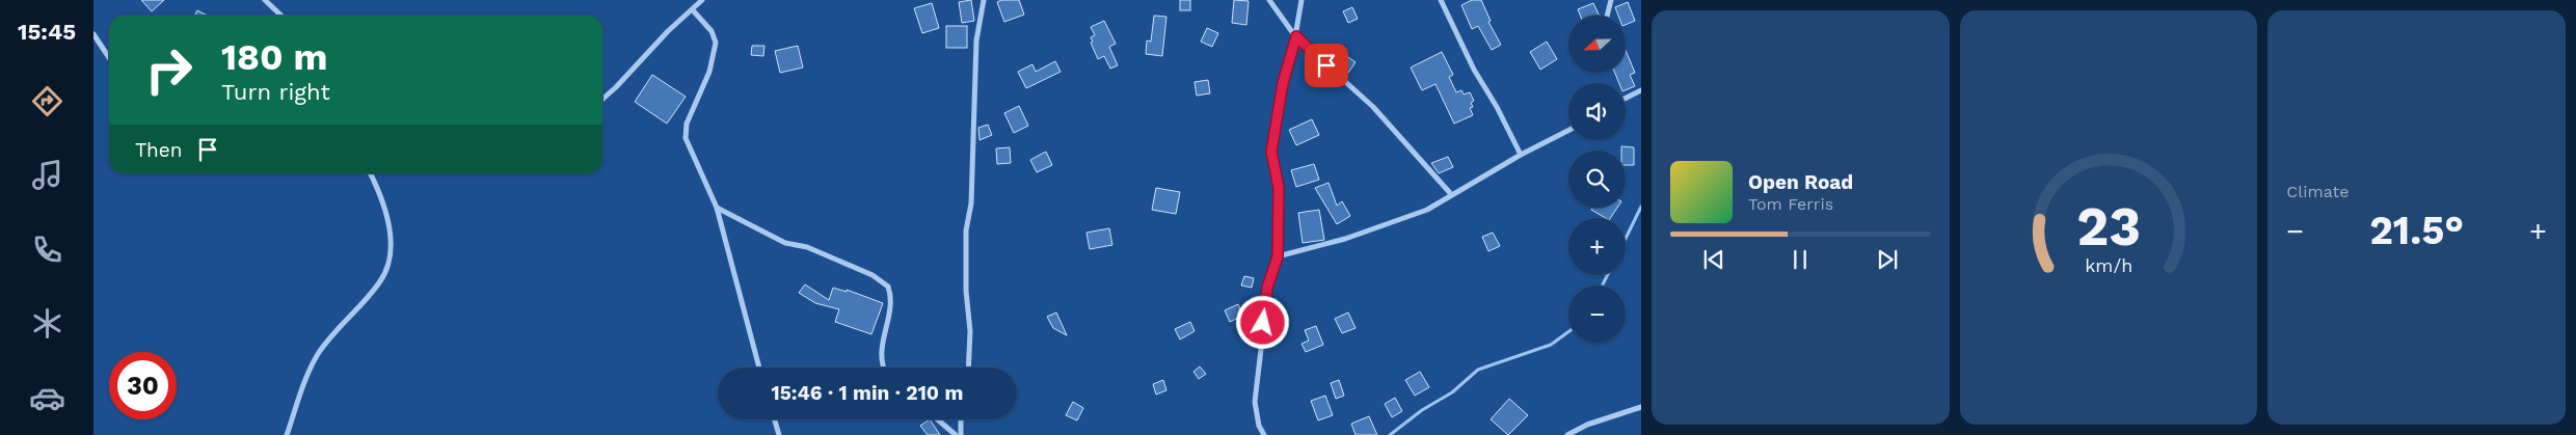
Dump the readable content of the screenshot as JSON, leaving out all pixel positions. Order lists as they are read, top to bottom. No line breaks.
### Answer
{"north":"left","page":{"tabs":"15:45","tile":"Climate","map_buttons":["+","−"],"turn":["180 m","Turn right"],"then":"Then","song":["Open Road","Tom Ferris"],"heat":["−","21.5°","+"],"limit":"30","trip":"15:46 · 1 min · 210 m","gauge":["23","km/h"]}}
